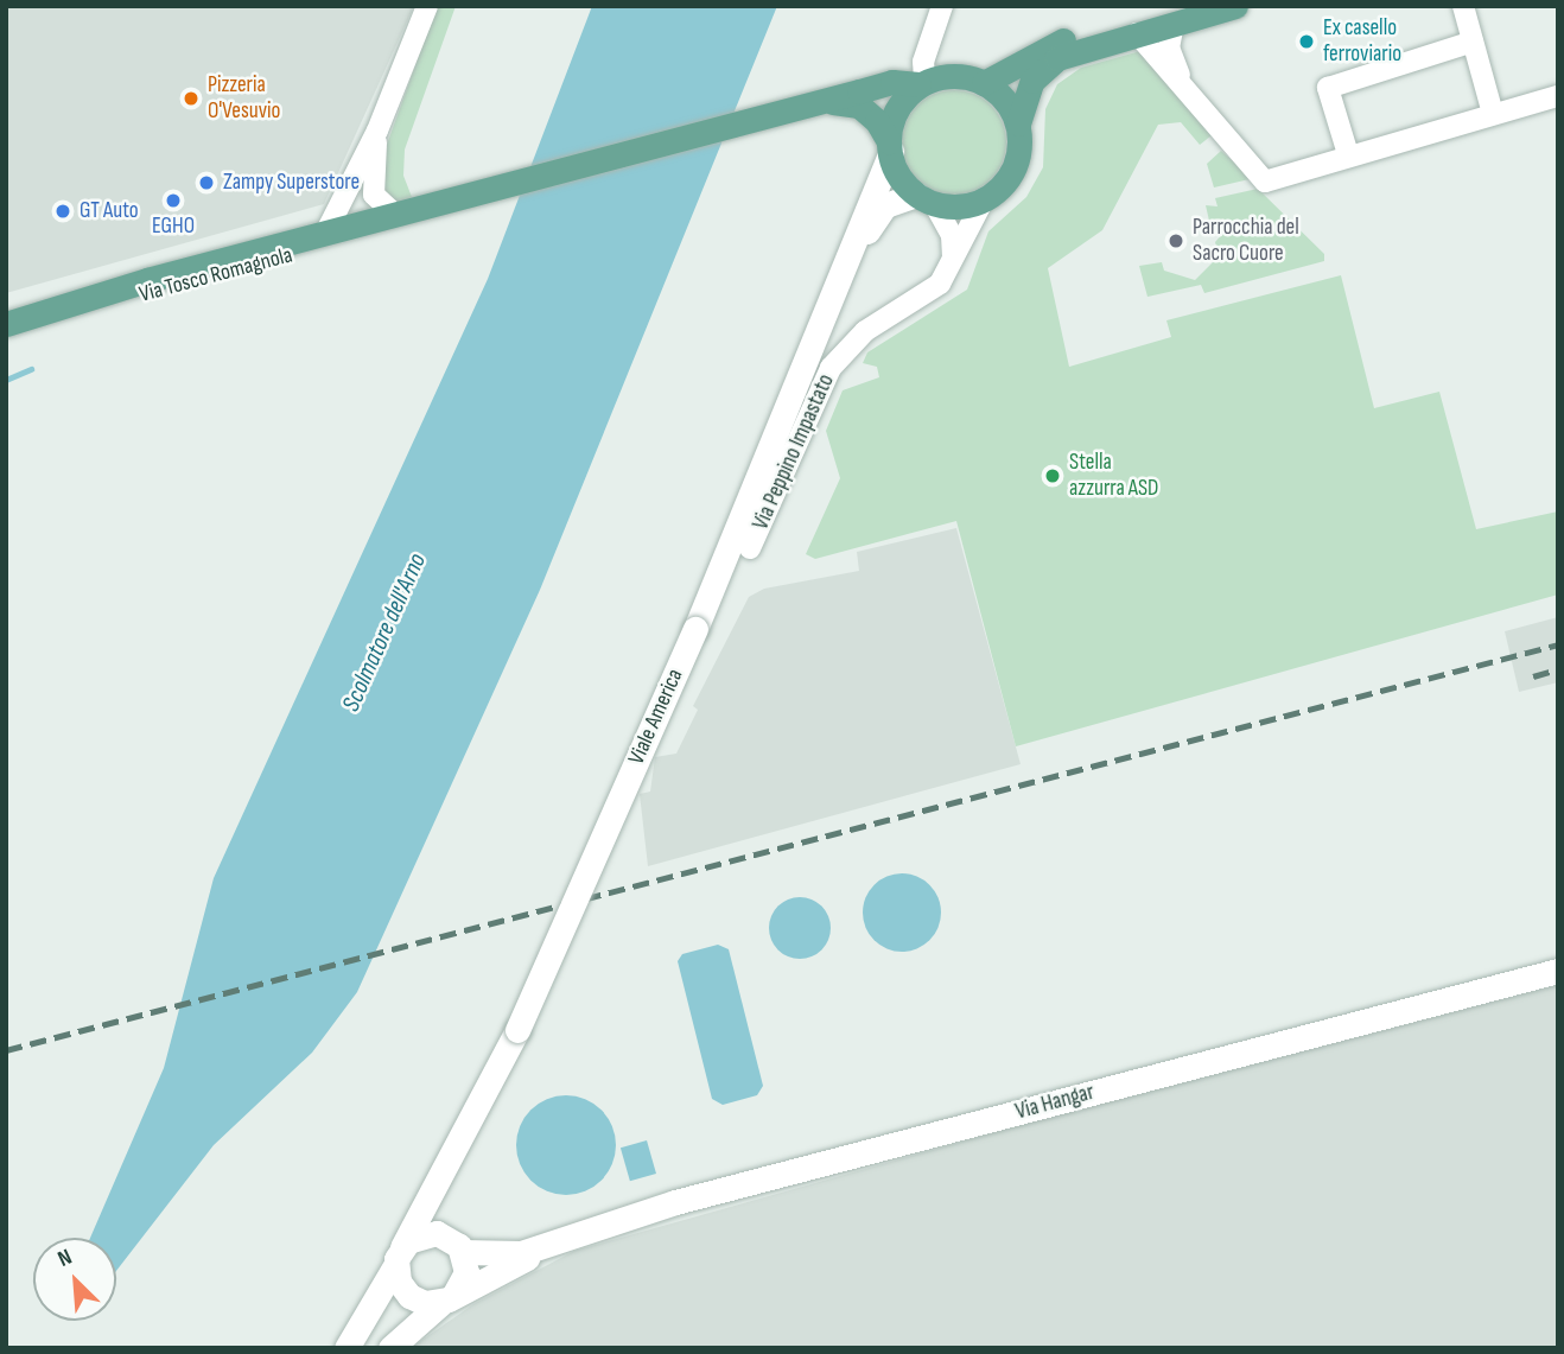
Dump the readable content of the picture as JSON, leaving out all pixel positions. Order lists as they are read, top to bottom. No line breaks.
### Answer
{"streets":{"main road":["Via Tosco Romagnola"],"street":["Via Peppino Impastato","Viale America","Via Hangar"]},"crossings":[["Via Tosco Romagnola","Via Peppino Impastato"],["Viale America","Via Hangar"]],"water":["Scolmatore dell'Arno"],"places":["Ex casello ferroviario","Pizzeria O'Vesuvio","Zampy Superstore","EGHO","GT Auto","Parrocchia del Sacro Cuore","Stella azzurra ASD"],"north":"top left"}
